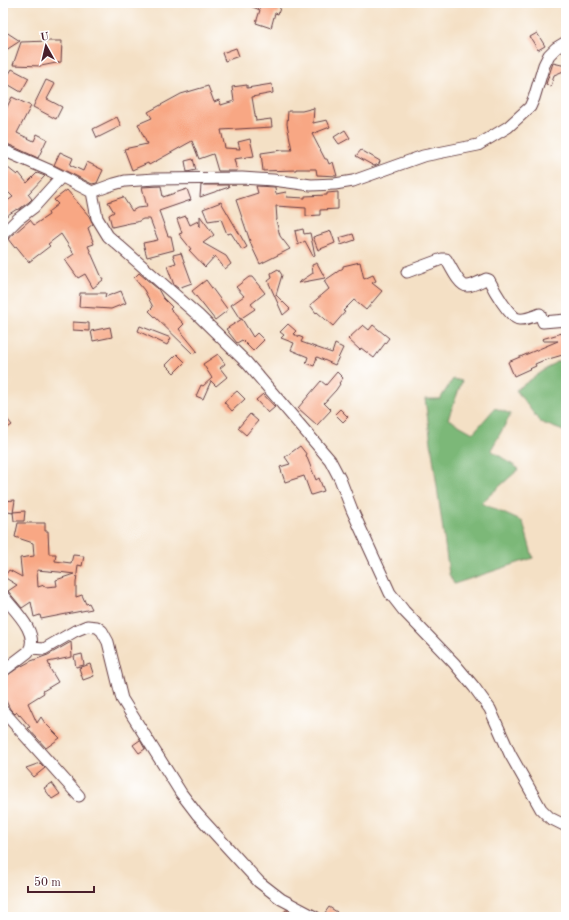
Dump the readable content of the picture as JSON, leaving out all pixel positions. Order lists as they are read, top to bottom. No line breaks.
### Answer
{"scale_bar":"50 m","north":"top"}
